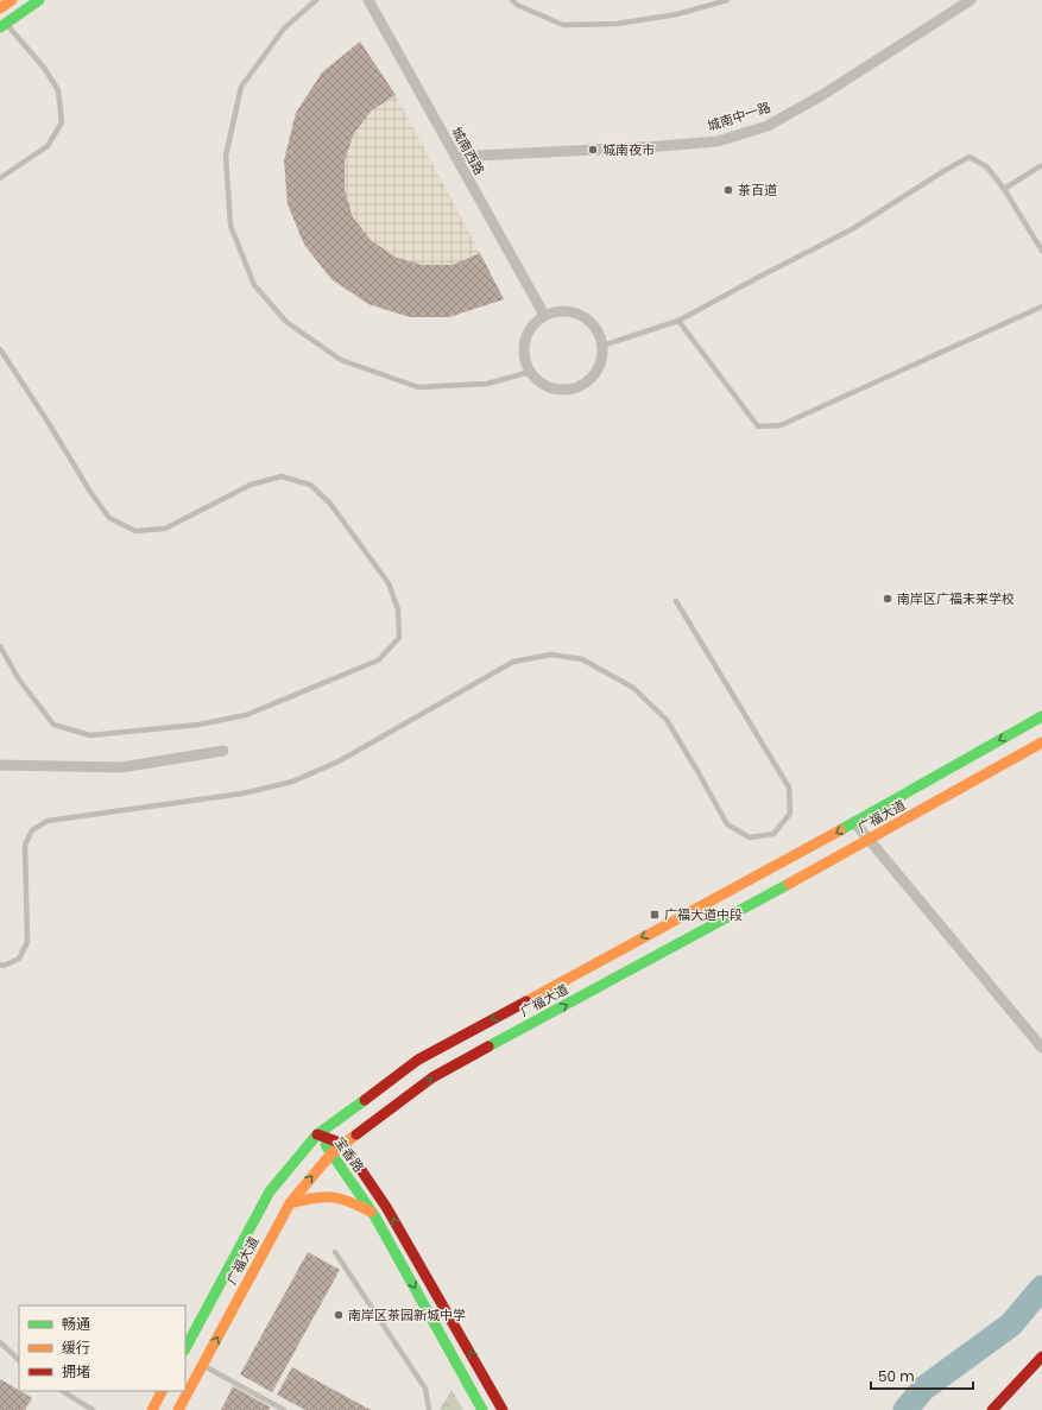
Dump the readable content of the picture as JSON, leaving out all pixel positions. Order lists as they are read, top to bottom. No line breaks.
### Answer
{"streets":{"main road":["广福大道","宝香路"],"street":["城南中一路","城南西路"]},"crossings":[["城南中一路","城南西路"],["广福大道","宝香路"]],"places":{"other":["城南夜市","茶百道","南岸区广福未来学校","南岸区茶园新城中学"],"transit":["广福大道中段"]},"legend":["畅通","缓行","拥堵"],"scale_bar":"50 m"}
